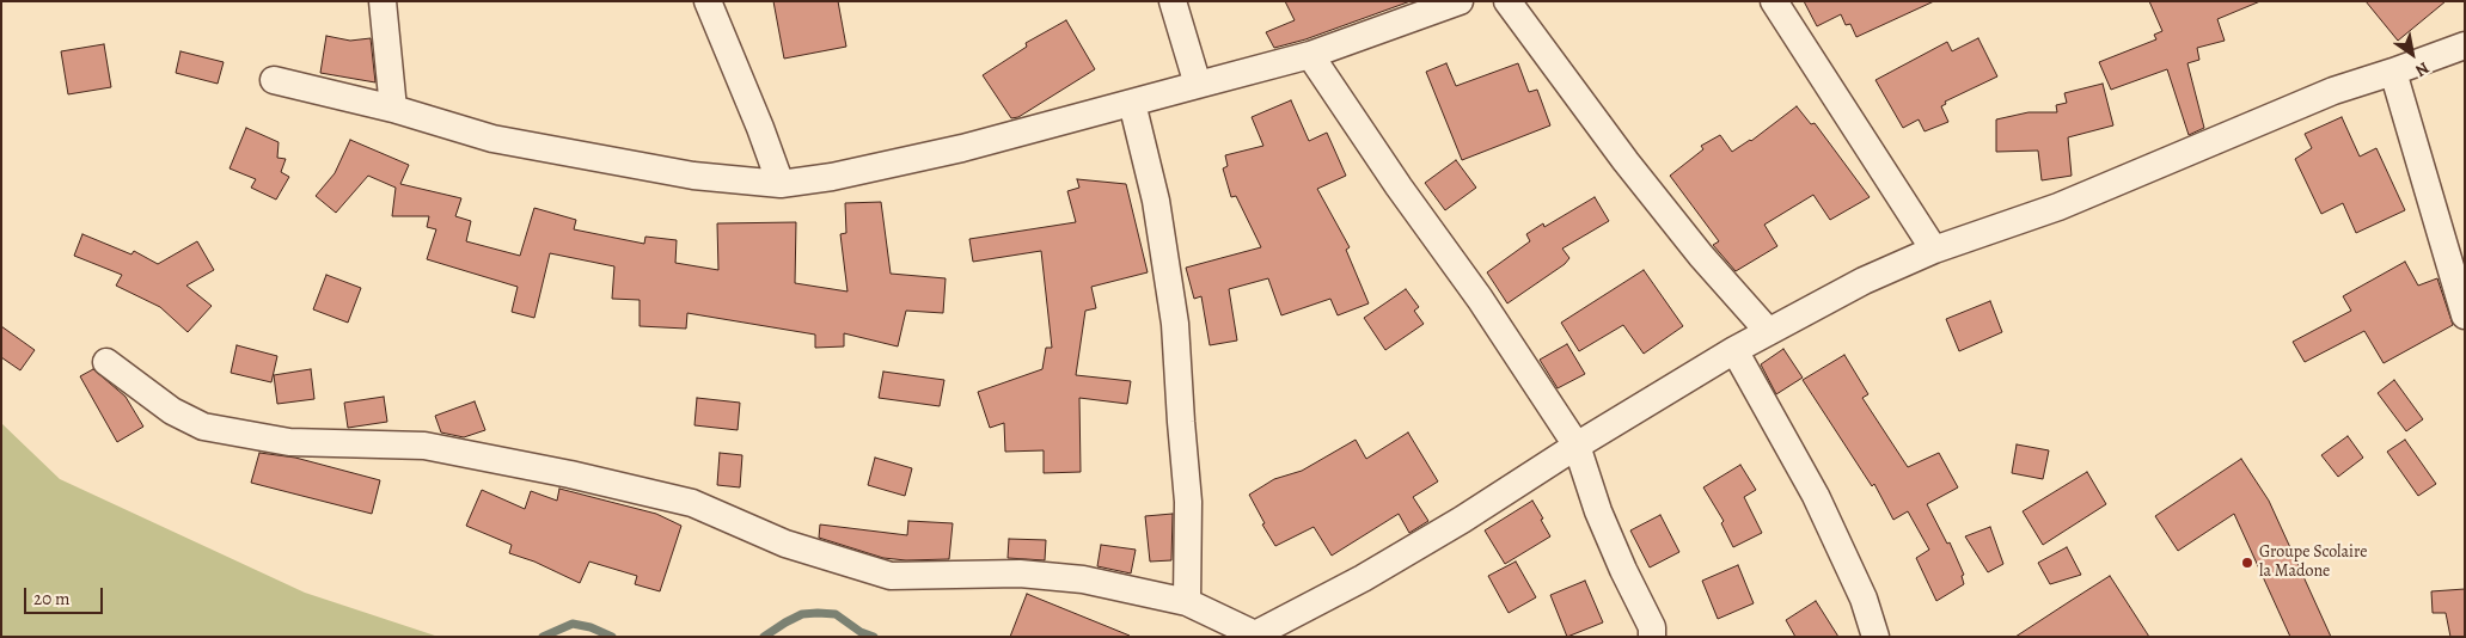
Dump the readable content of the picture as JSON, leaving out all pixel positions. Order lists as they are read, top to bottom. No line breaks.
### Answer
{"places":["Groupe Scolaire la Madone"],"scale_bar":"20 m","north":"bottom right"}
